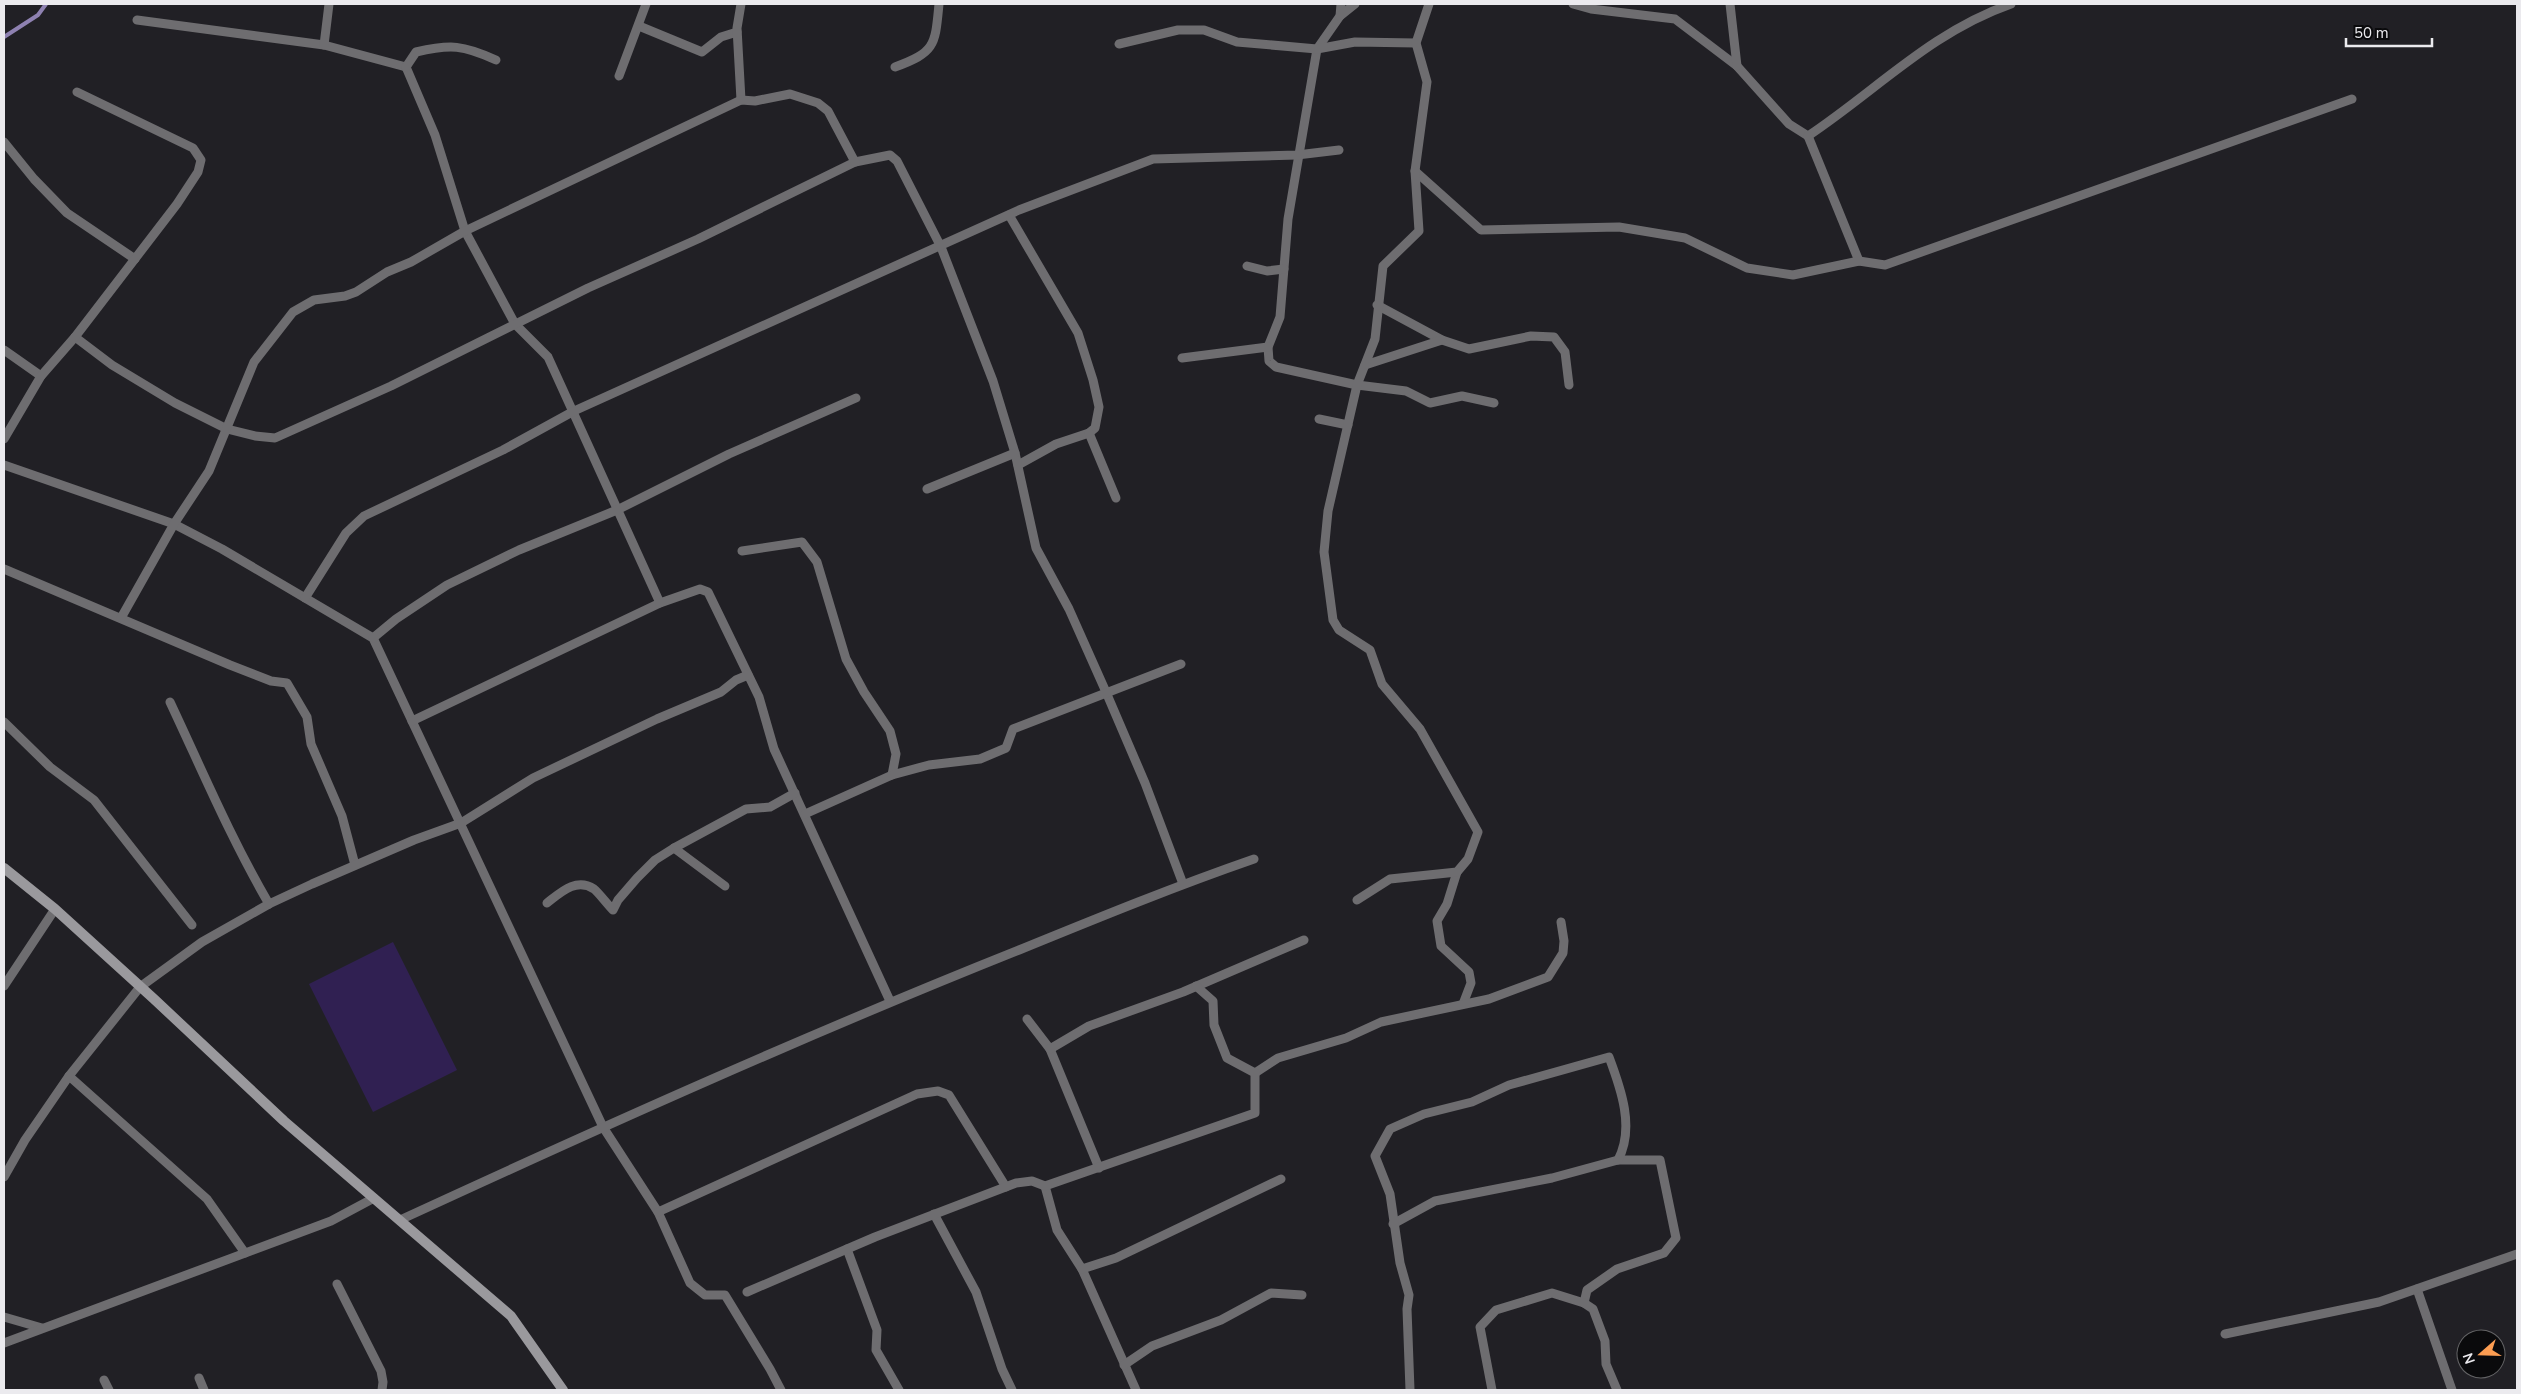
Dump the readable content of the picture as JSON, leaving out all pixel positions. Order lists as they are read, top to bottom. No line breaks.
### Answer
{"scale_bar":"50 m","north":"left"}
